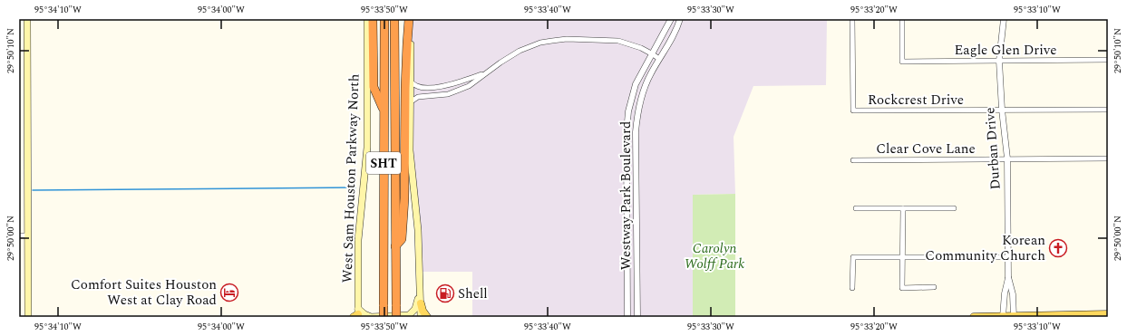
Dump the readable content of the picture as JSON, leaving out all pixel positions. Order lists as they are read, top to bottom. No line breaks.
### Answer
{"streets":{"highway":["SHT"],"main road":["West Sam Houston Parkway North"],"street":["Eagle Glen Drive","Rockcrest Drive","Clear Cove Lane","Durban Drive","Westway Park Boulevard"]},"crossings":[["Eagle Glen Drive","Durban Drive"],["Rockcrest Drive","Durban Drive"],["Clear Cove Lane","Durban Drive"]],"parks":["Carolyn Wolff Park"],"places":{"church":["Korean Community Church"],"hotel":["Comfort Suites Houston West at Clay Road"],"fuel station":["Shell"]},"coordinates":["95°34'10\"W","95°34'00\"W","95°33'50\"W","95°33'40\"W","95°33'30\"W","95°33'20\"W","95°33'10\"W","29°50'10\"N","29°50'00\"N"]}
